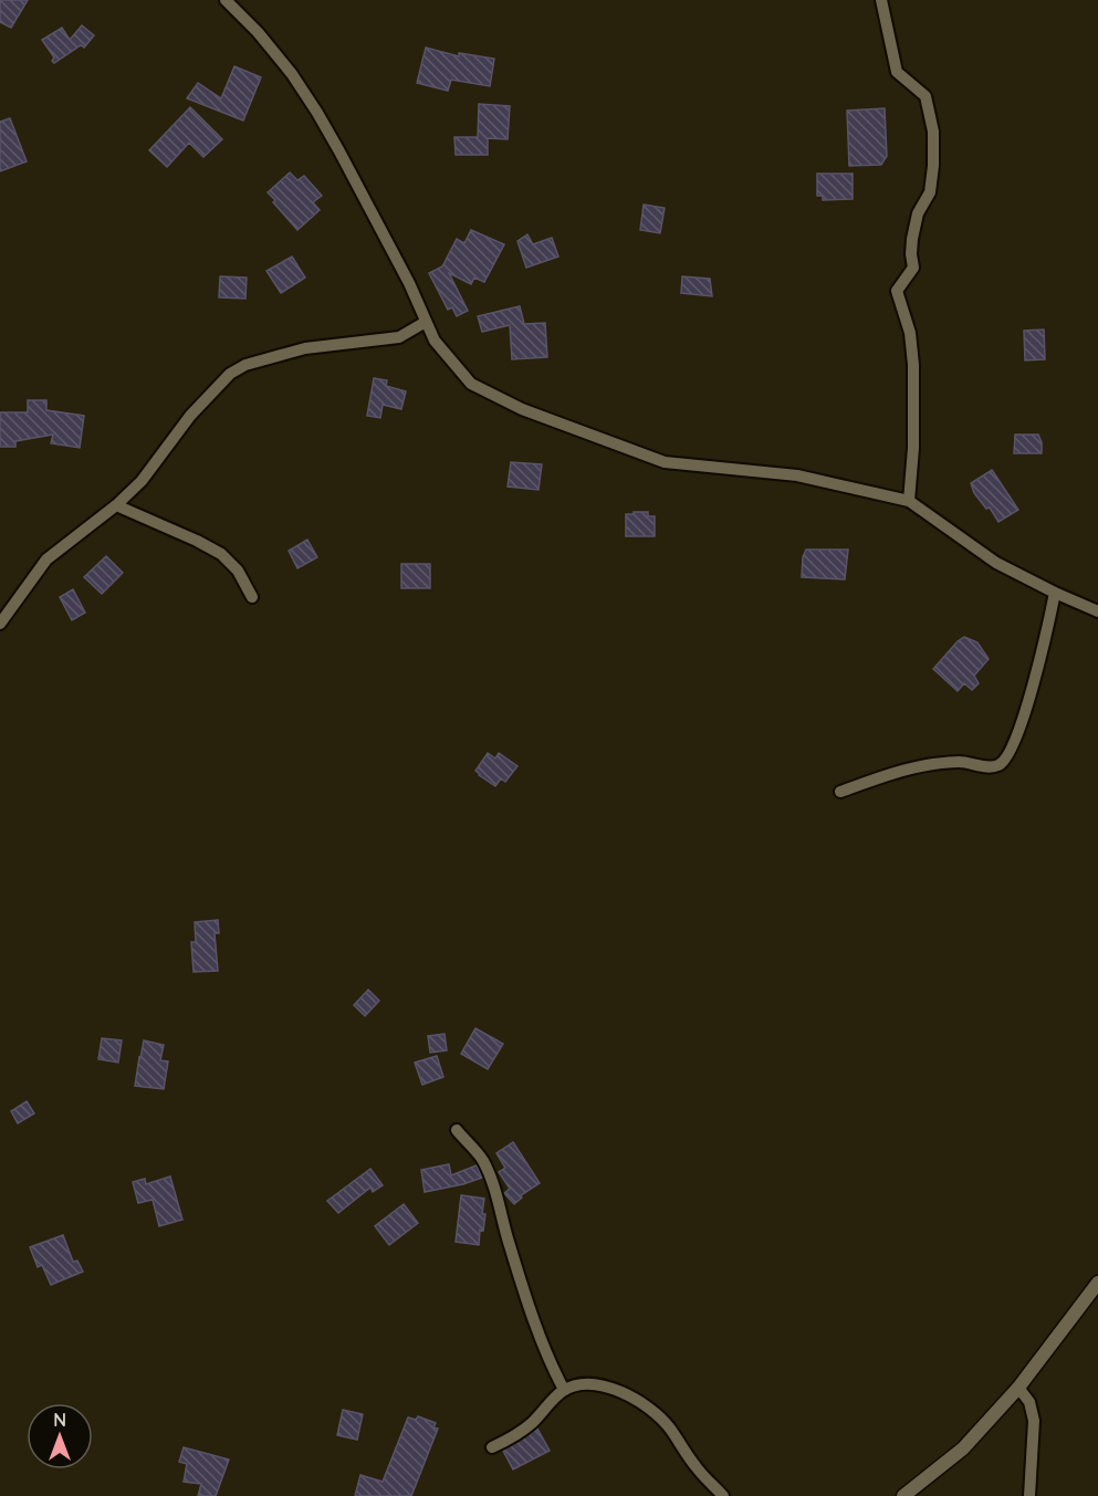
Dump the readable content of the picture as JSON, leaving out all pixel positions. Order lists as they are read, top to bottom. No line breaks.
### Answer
{"north":"top"}
